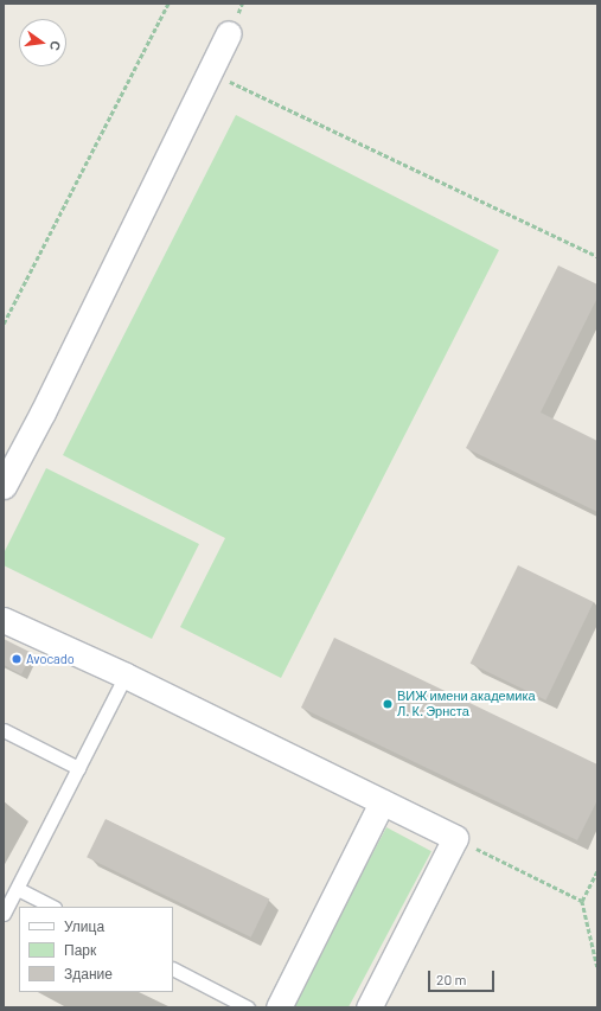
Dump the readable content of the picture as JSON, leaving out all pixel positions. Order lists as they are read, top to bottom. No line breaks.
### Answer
{"places":["Avocado","ВИЖ имени академика Л. К. Эрнста"],"legend":["Улица","Парк","Здание"],"scale_bar":"20 m","north":"right"}
